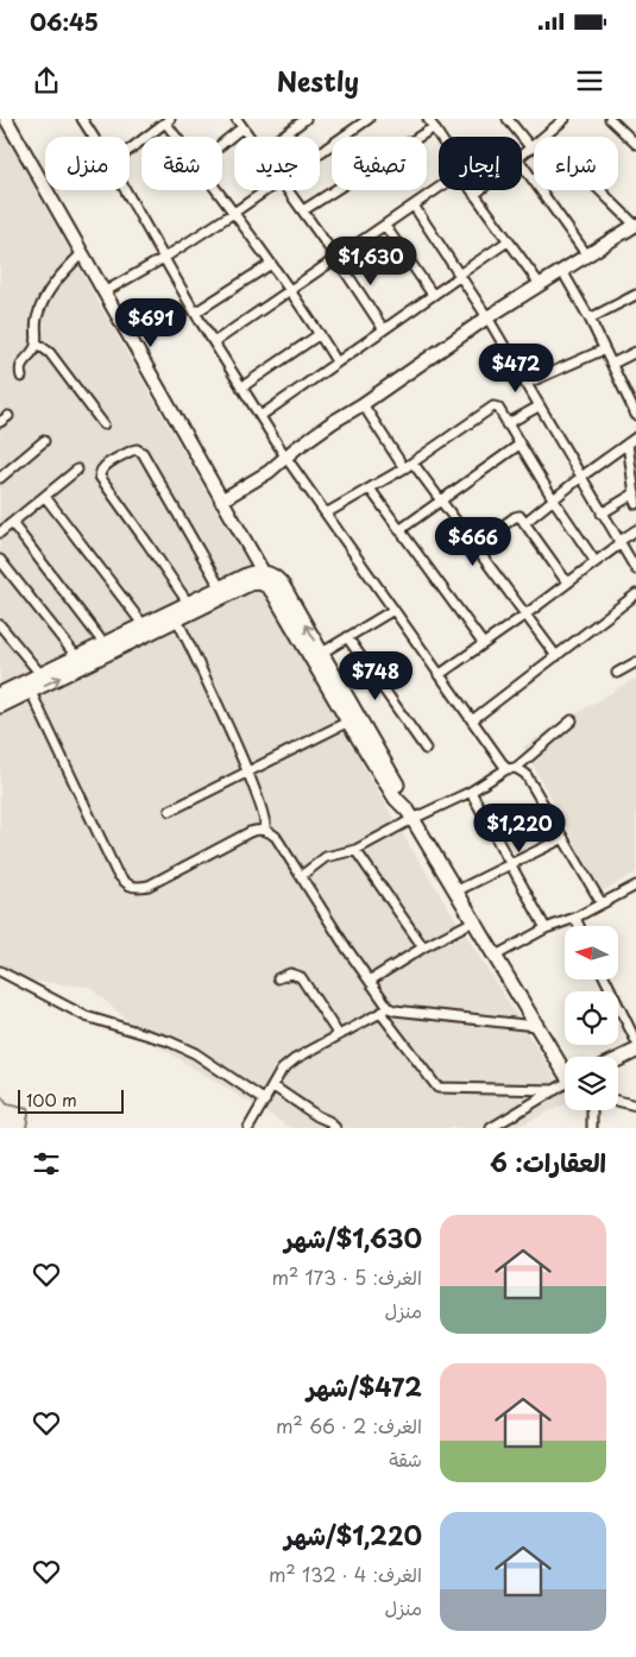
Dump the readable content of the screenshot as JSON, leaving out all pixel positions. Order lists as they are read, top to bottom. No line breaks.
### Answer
{"scale_bar":"100 m","north":"left","page":{"status":"06:45","header":"Nestly","chip":["شراء","إيجار","تصفية","جديد","شقة","منزل"],"price":["$1,630","$691","$472","$666","$748","$1,220"],"scale":"100 m","heading":"العقارات: 6","list":[{"name":"$1,630/شهر","note":"الغرف: 5 · 173 m² · منزل"},{"name":"$472/شهر","note":"الغرف: 2 · 66 m² · شقة"},{"name":"$1,220/شهر","note":"الغرف: 4 · 132 m² · منزل"}]}}
